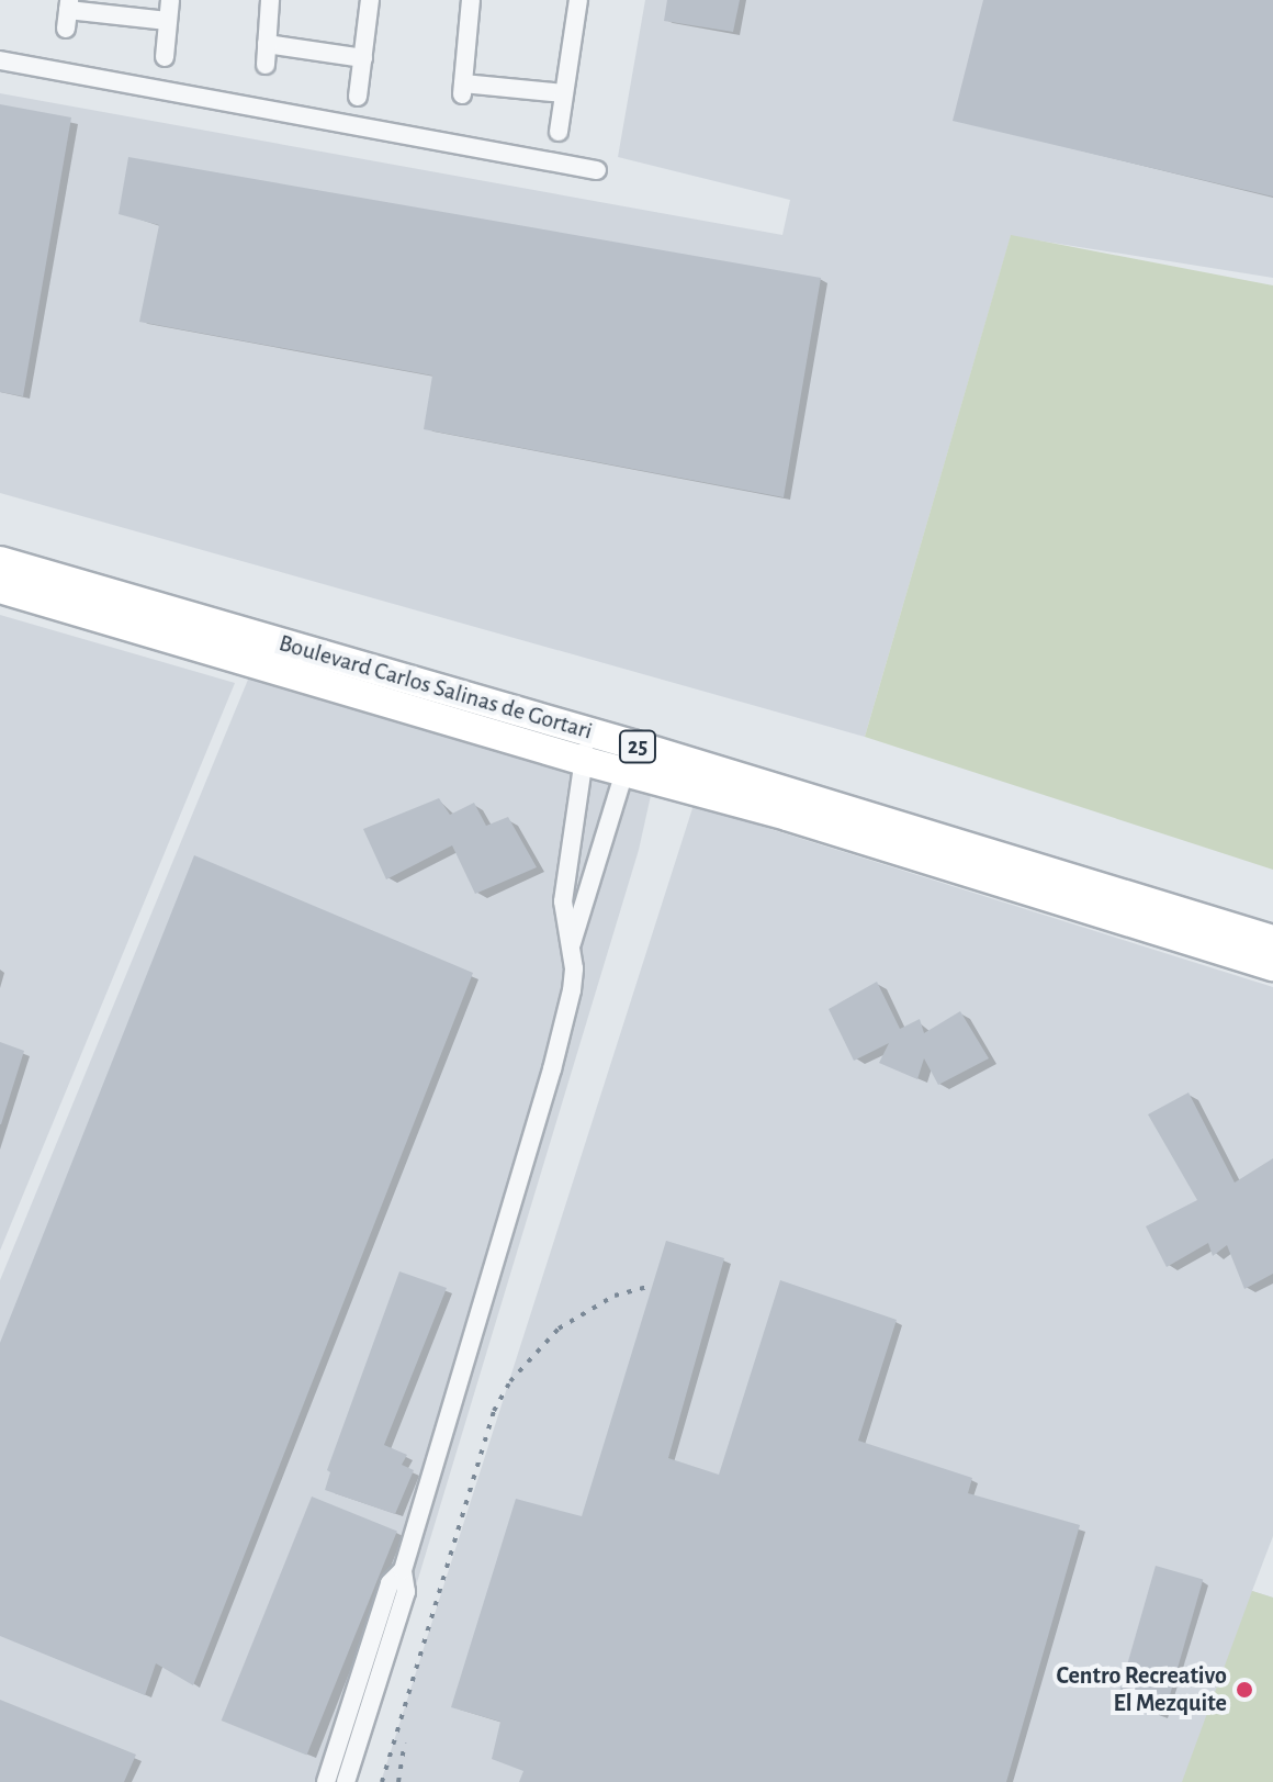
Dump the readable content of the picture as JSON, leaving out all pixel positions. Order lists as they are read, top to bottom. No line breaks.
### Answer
{"streets":{"main road":["Boulevard Carlos Salinas de Gortari","25"]},"places":["Centro Recreativo El Mezquite"]}
